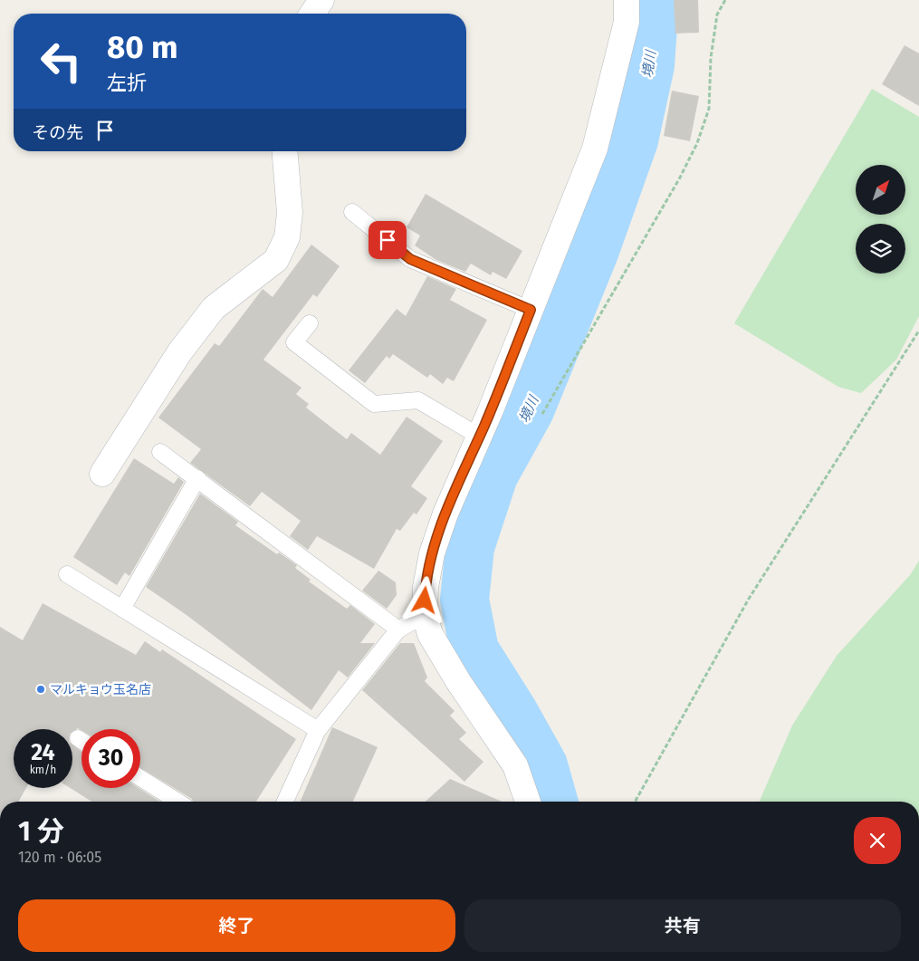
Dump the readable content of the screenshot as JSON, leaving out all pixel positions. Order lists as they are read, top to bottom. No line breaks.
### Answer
{"water":["境川"],"places":["マルキョウ玉名店"],"north":"top right","page":{"turn":["80 m","左折"],"then":"その先","speed":"24 km/h","limit":"30","heading":["1 分","120 m · 06:05"],"buttons":["終了","共有"]}}
